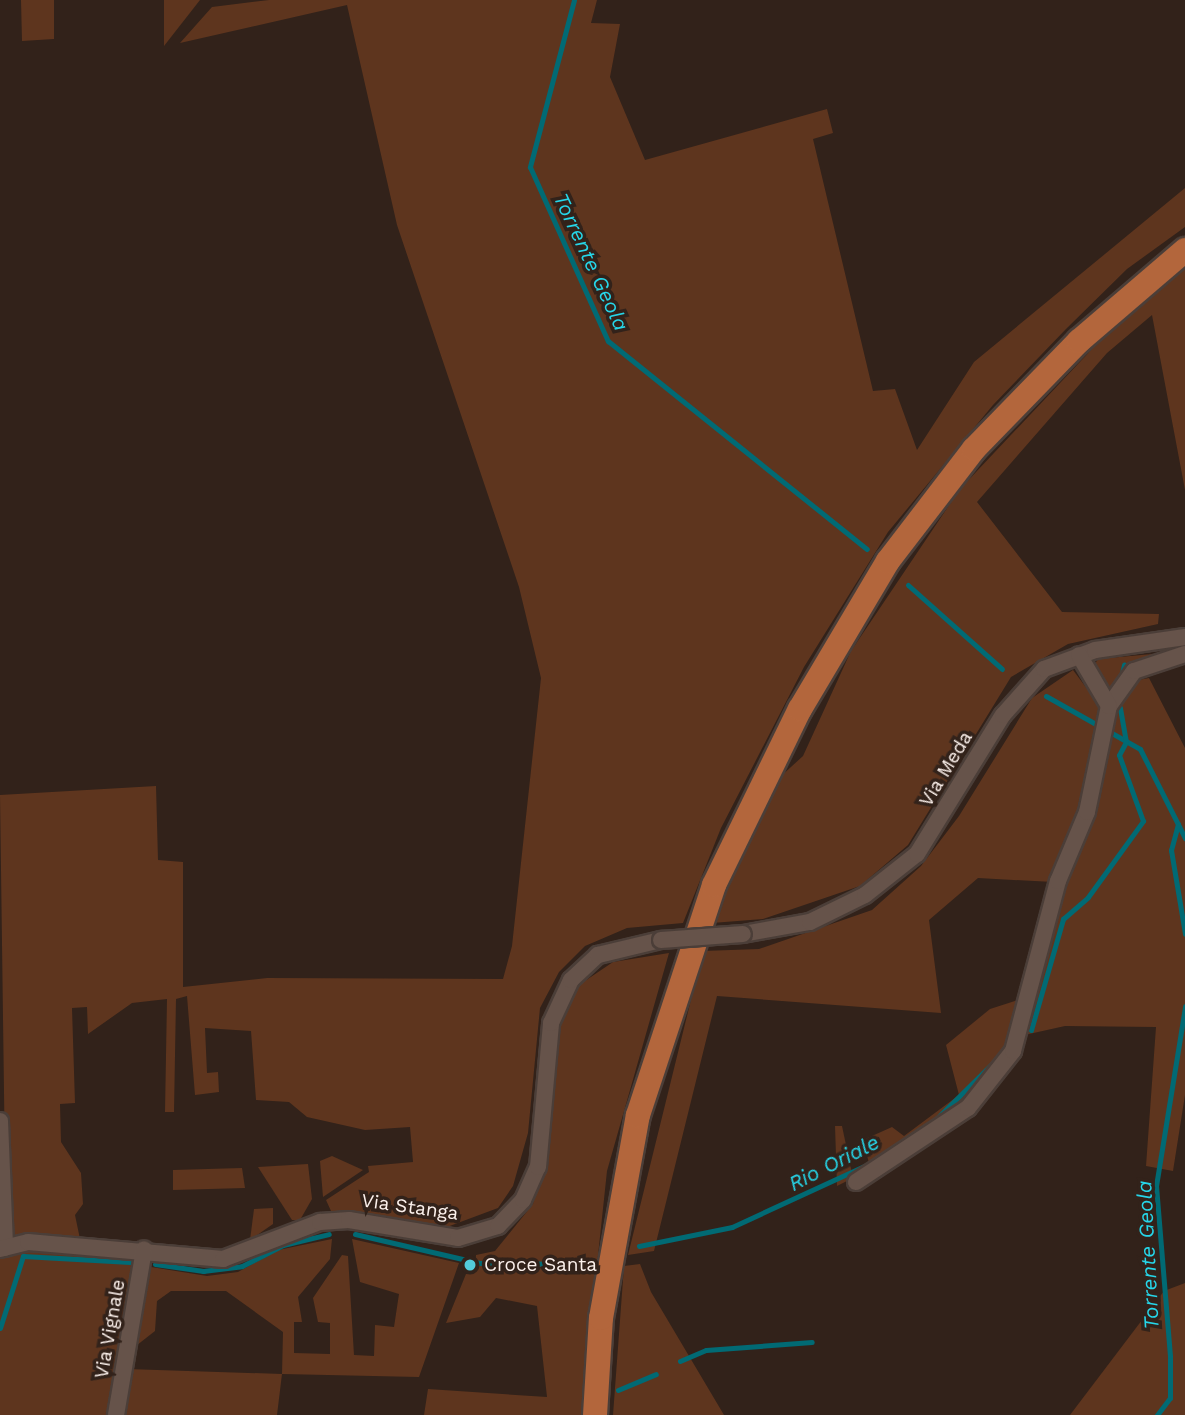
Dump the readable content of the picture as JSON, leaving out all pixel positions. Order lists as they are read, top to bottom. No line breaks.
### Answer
{"streets":{"street":["Via Meda","Via Stanga","Via Vignale"]},"crossings":[["Via Meda","Via Stanga"],["Via Stanga","Via Vignale"]],"water":["Torrente Geola","Rio Oriale"],"places":["Croce Santa"]}
